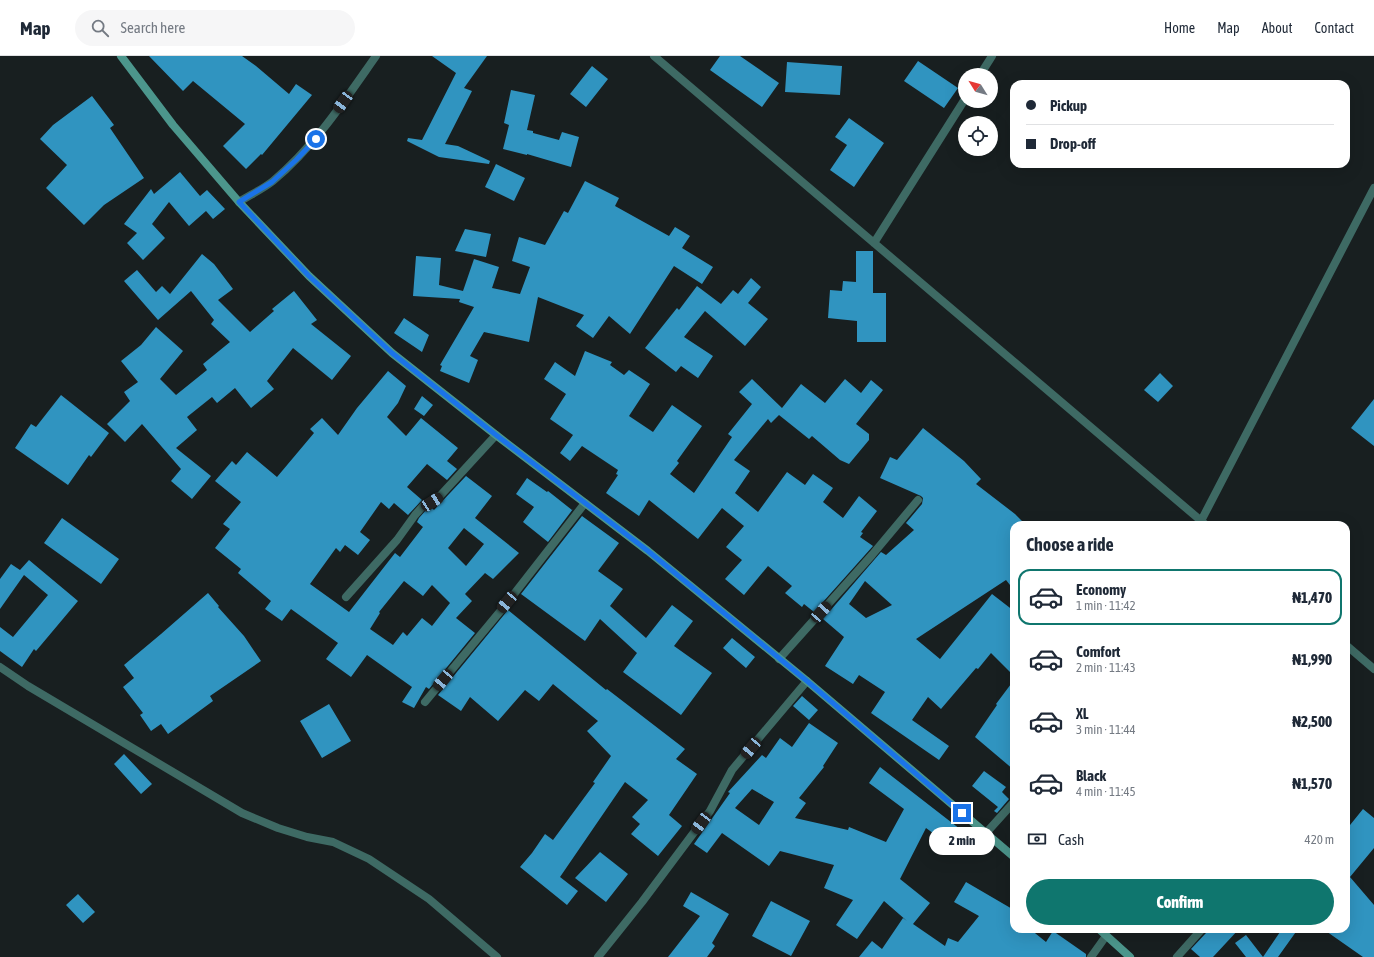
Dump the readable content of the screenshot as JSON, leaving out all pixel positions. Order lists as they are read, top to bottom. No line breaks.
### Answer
{"north":"top left","page":{"header":"Map","search":"Search here","nav":["Home","Map","About","Contact"],"banner":["Pickup","Drop-off"],"heading":"Choose a ride","list":[{"name":"Economy","note":"1 min · 11:42","value":"₦1,470"},{"name":"Comfort","note":"2 min · 11:43","value":"₦1,990"},{"name":"XL","note":"3 min · 11:44","value":"₦2,500"},{"name":"Black","note":"4 min · 11:45","value":"₦1,570"}],"pay":["Cash","420 m"],"bubble":"2 min","buttons":"Confirm"}}
